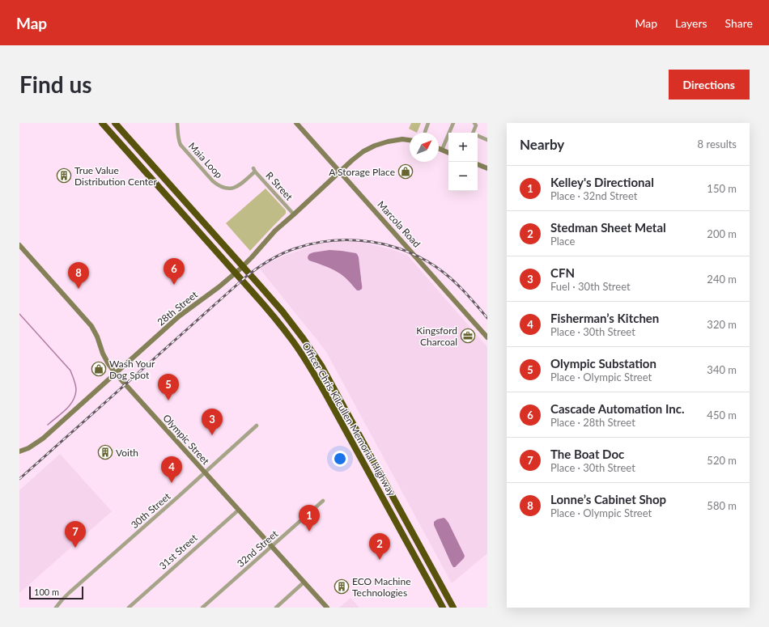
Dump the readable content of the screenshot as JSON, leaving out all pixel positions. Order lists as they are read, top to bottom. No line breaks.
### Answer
{"streets":{"highway":["Officer Chris Kilcullen Memorial Highway"],"main road":["Marcola Road","28th Street","Olympic Street"],"street":["Maia Loop","R Street","30th Street","32nd Street","31st Street"]},"crossings":[["Maia Loop","R Street"],["R Street","28th Street"],["Marcola Road","28th Street"],["28th Street","Olympic Street"],["Olympic Street","30th Street"],["Olympic Street","32nd Street"],["Olympic Street","31st Street"]],"places":{"shop":["A Storage Place","Wash Your Dog Spot"],"building":["True Value Distribution Center","Voith","ECO Machine Technologies"],"office":["Kingsford Charcoal"]},"scale_bar":"100 m","north":"top right","page":{"header":"Map","nav":["Map","Layers","Share"],"buttons":"Directions","title":"Find us","heading":["Nearby","8 results"],"map_buttons":["+","−"],"list":[{"mark":"1","name":"Kelley's Directional","note":"Place · 32nd Street","value":"150 m"},{"mark":"2","name":"Stedman Sheet Metal","note":"Place","value":"200 m"},{"mark":"3","name":"CFN","note":"Fuel · 30th Street","value":"240 m"},{"mark":"4","name":"Fisherman’s Kitchen","note":"Place · 30th Street","value":"320 m"},{"mark":"5","name":"Olympic Substation","note":"Place · Olympic Street","value":"340 m"},{"mark":"6","name":"Cascade Automation Inc.","note":"Place · 28th Street","value":"450 m"},{"mark":"7","name":"The Boat Doc","note":"Place · 30th Street","value":"520 m"},{"mark":"8","name":"Lonne’s Cabinet Shop","note":"Place · Olympic Street","value":"580 m"}],"pins":["6","8","5","3","4","1","7","2"],"scale":"100 m"}}
